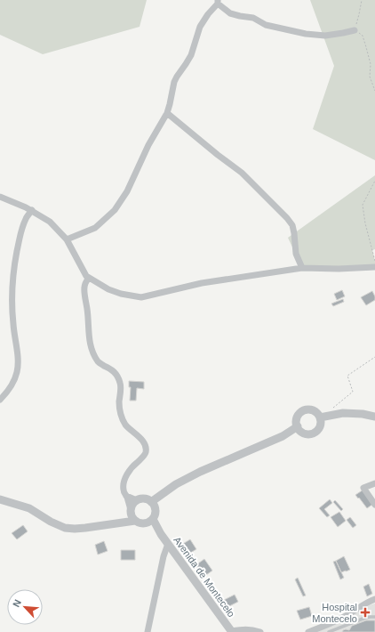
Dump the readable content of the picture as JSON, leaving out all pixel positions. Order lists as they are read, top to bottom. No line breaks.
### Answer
{"streets":{"street":["Avenida de Montecelo"]},"places":{"health":["Hospital Montecelo"]},"north":"top left"}
